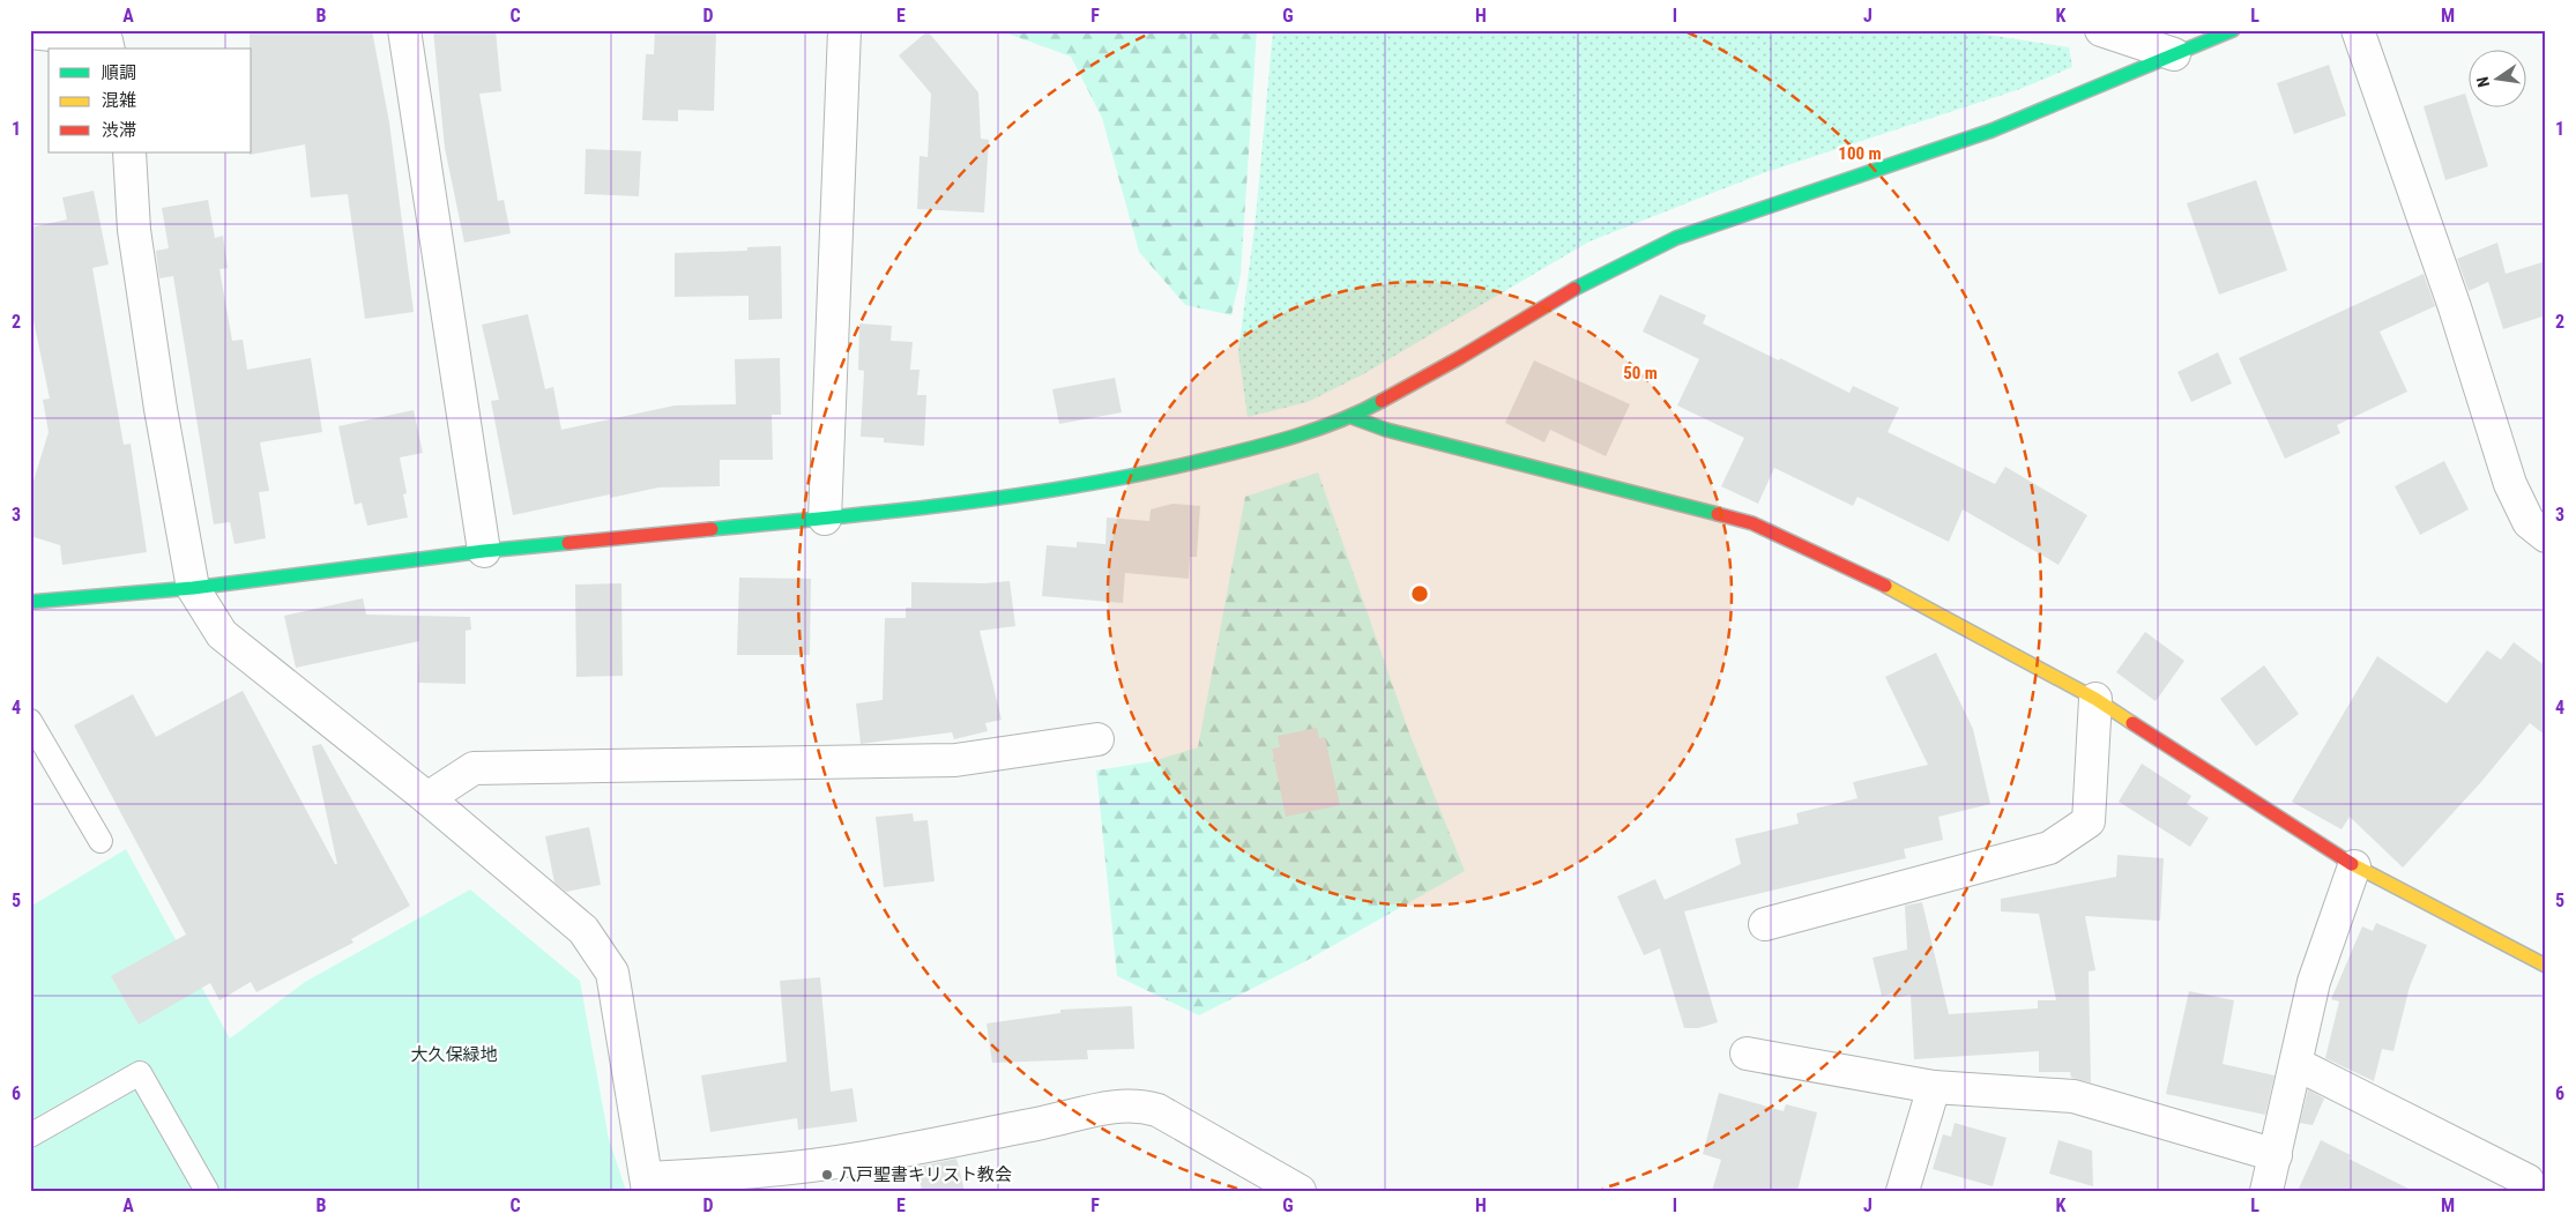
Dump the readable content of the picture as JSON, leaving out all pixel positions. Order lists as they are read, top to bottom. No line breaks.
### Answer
{"parks":["大久保緑地"],"places":["八戸聖書キリスト教会"],"legend":["順調","混雑","渋滞"],"north":"left","grid":{"columns":["A","B","C","D","E","F","G","H","I","J","K","L","M"],"rows":["1","2","3","4","5","6"]},"rings":["100 m","50 m"]}
